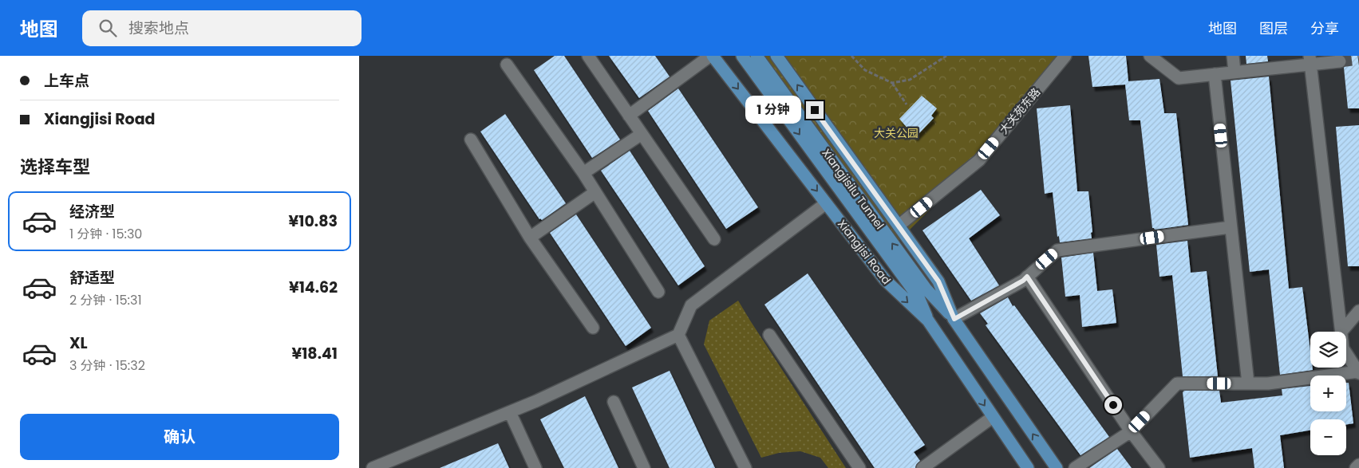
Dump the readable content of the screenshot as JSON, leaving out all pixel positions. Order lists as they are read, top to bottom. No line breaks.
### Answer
{"streets":{"main road":["Xiangjisilu Tunnel","Xiangjisi Road"],"street":["大关苑东路"]},"crossings":[["Xiangjisilu Tunnel","Xiangjisi Road"]],"parks":["大关公园"],"page":{"header":"地图","search":"搜索地点","nav":["地图","图层","分享"],"banner":["上车点","Xiangjisi Road"],"bubble":"1 分钟","heading":"选择车型","list":[{"name":"经济型","note":"1 分钟 · 15:30","value":"¥10.83"},{"name":"舒适型","note":"2 分钟 · 15:31","value":"¥14.62"},{"name":"XL","note":"3 分钟 · 15:32","value":"¥18.41"}],"map_buttons":["+","−"],"buttons":"确认"}}
